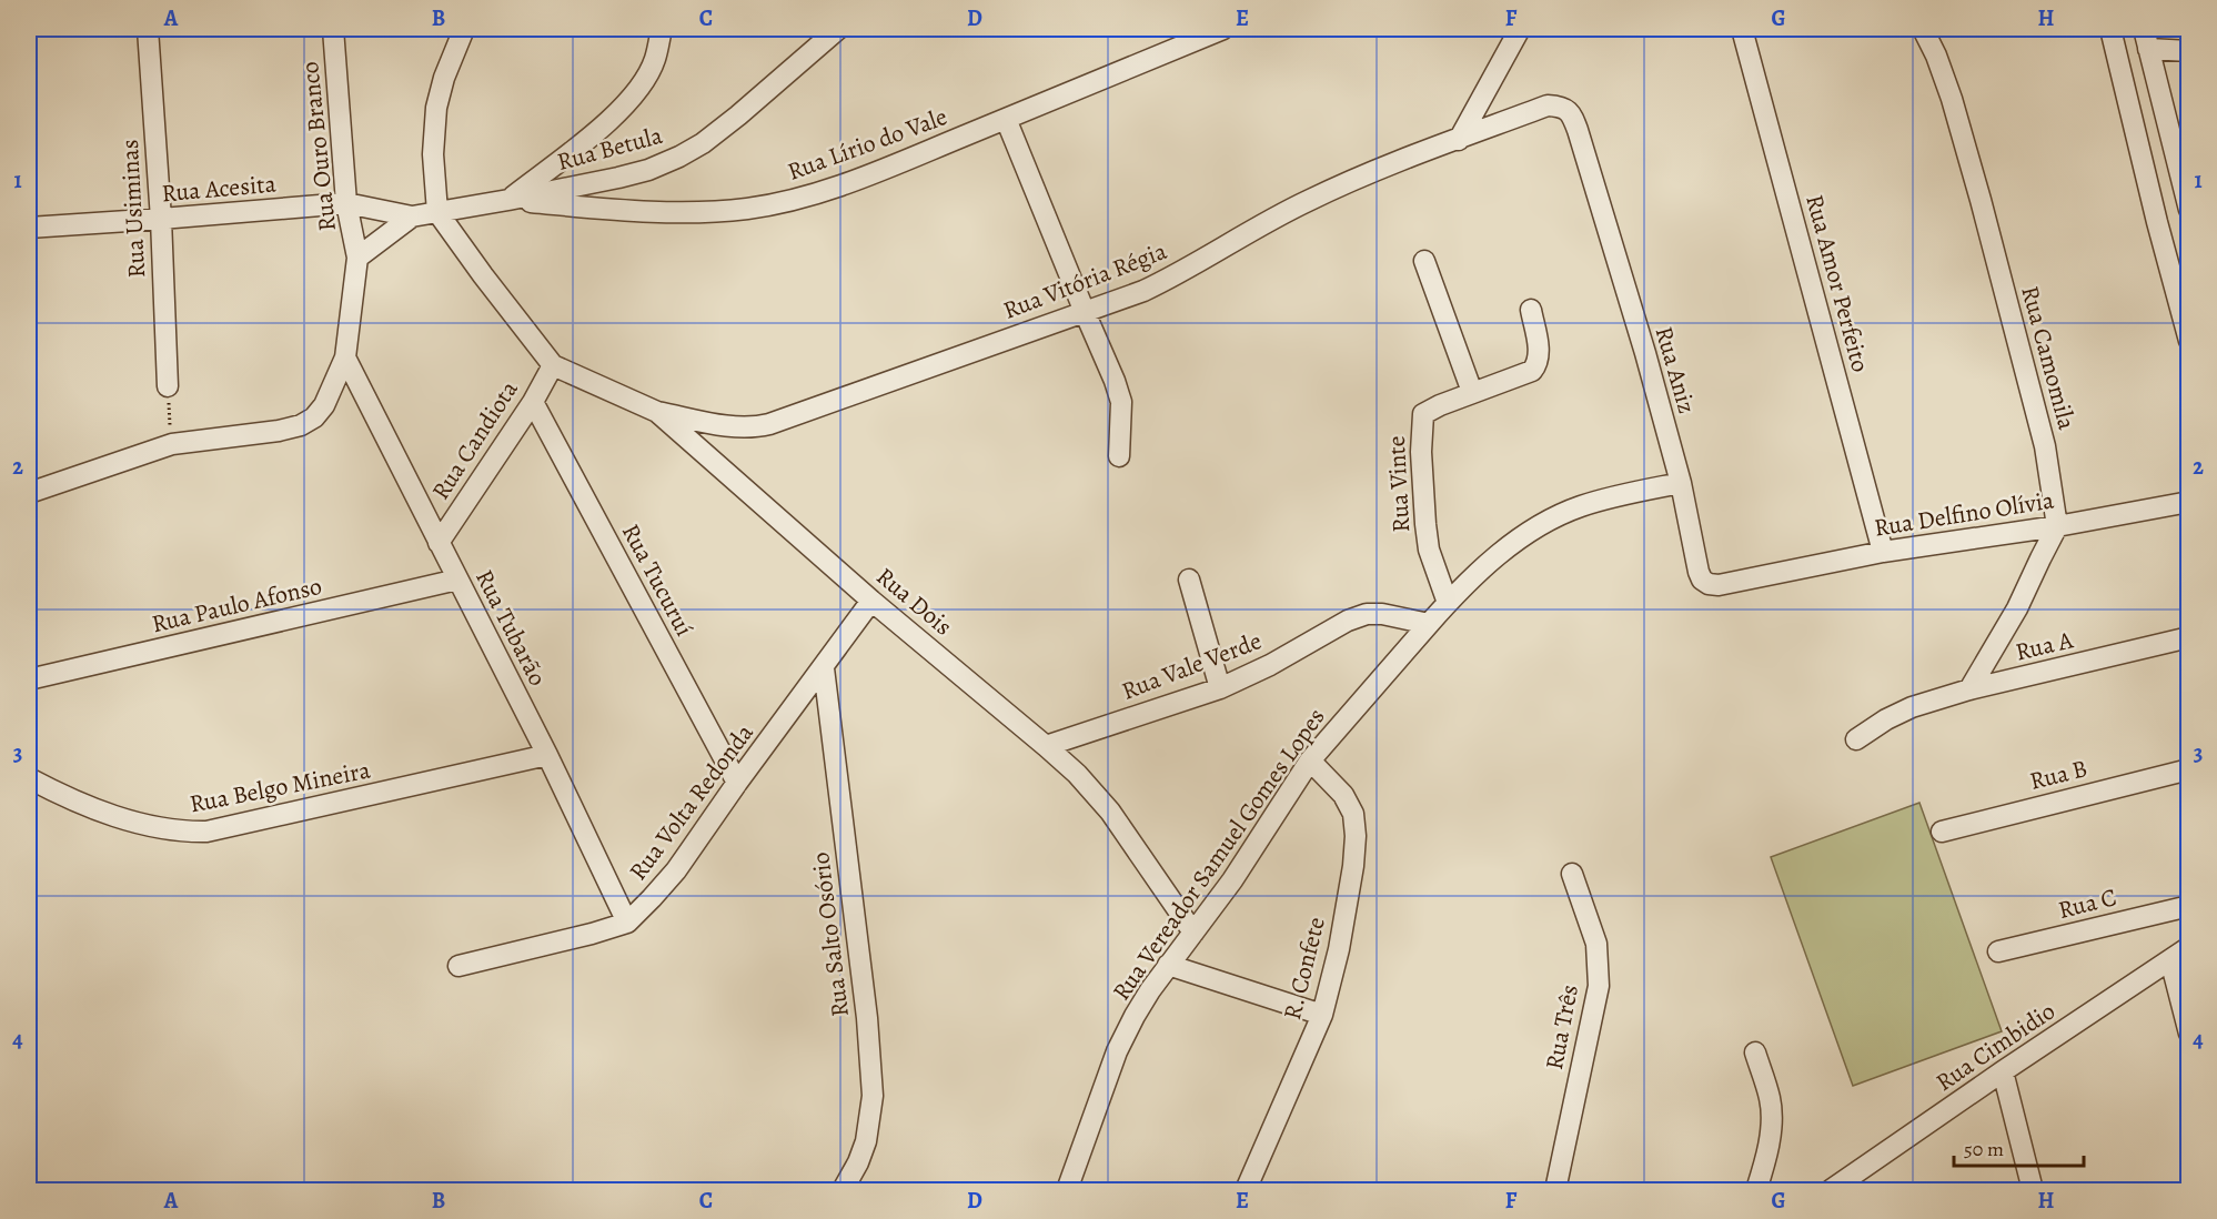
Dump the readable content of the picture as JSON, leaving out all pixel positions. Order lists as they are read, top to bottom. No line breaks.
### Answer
{"streets":{"street":["Rua Lírio do Vale","Rua Ouro Branco","Rua Betula","Rua Acesita","Rua Usiminas","Rua Vitória Régia","Rua Amor Perfeito","Rua Camomila","Rua Aniz","Rua Candiota","Rua Vinte","Rua Delfino Olívia","Rua Tucuruí","Rua Dois","Rua Paulo Afonso","Rua Tubarão","Rua A","Rua Vale Verde","Rua B","Rua Belgo Mineira","Rua Volta Redonda","Rua Vereador Samuel Gomes Lopes","Rua C","Rua Salto Osório","R. Confete","Rua Três","Rua Cimbidio"]},"crossings":[["Rua Lírio do Vale","Rua Betula"],["Rua Ouro Branco","Rua Acesita"],["Rua Ouro Branco","Rua Tubarão"],["Rua Acesita","Rua Usiminas"],["Rua Vitória Régia","Rua Aniz"],["Rua Vitória Régia","Rua Dois"],["Rua Amor Perfeito","Rua Delfino Olívia"],["Rua Camomila","Rua Delfino Olívia"],["Rua Aniz","Rua Delfino Olívia"],["Rua Aniz","Rua Vereador Samuel Gomes Lopes"],["Rua Candiota","Rua Tucuruí"],["Rua Candiota","Rua Dois"],["Rua Candiota","Rua Tubarão"],["Rua Vinte","Rua Vereador Samuel Gomes Lopes"],["Rua Tucuruí","Rua Volta Redonda"],["Rua Dois","Rua Vale Verde"],["Rua Dois","Rua Volta Redonda"],["Rua Dois","Rua Vereador Samuel Gomes Lopes"],["Rua Paulo Afonso","Rua Tubarão"],["Rua Tubarão","Rua Belgo Mineira"],["Rua Tubarão","Rua Volta Redonda"],["Rua Vale Verde","Rua Vereador Samuel Gomes Lopes"],["Rua Volta Redonda","Rua Salto Osório"],["Rua Vereador Samuel Gomes Lopes","R. Confete"]],"scale_bar":"50 m","grid":{"columns":["A","B","C","D","E","F","G","H"],"rows":["1","2","3","4"]}}
